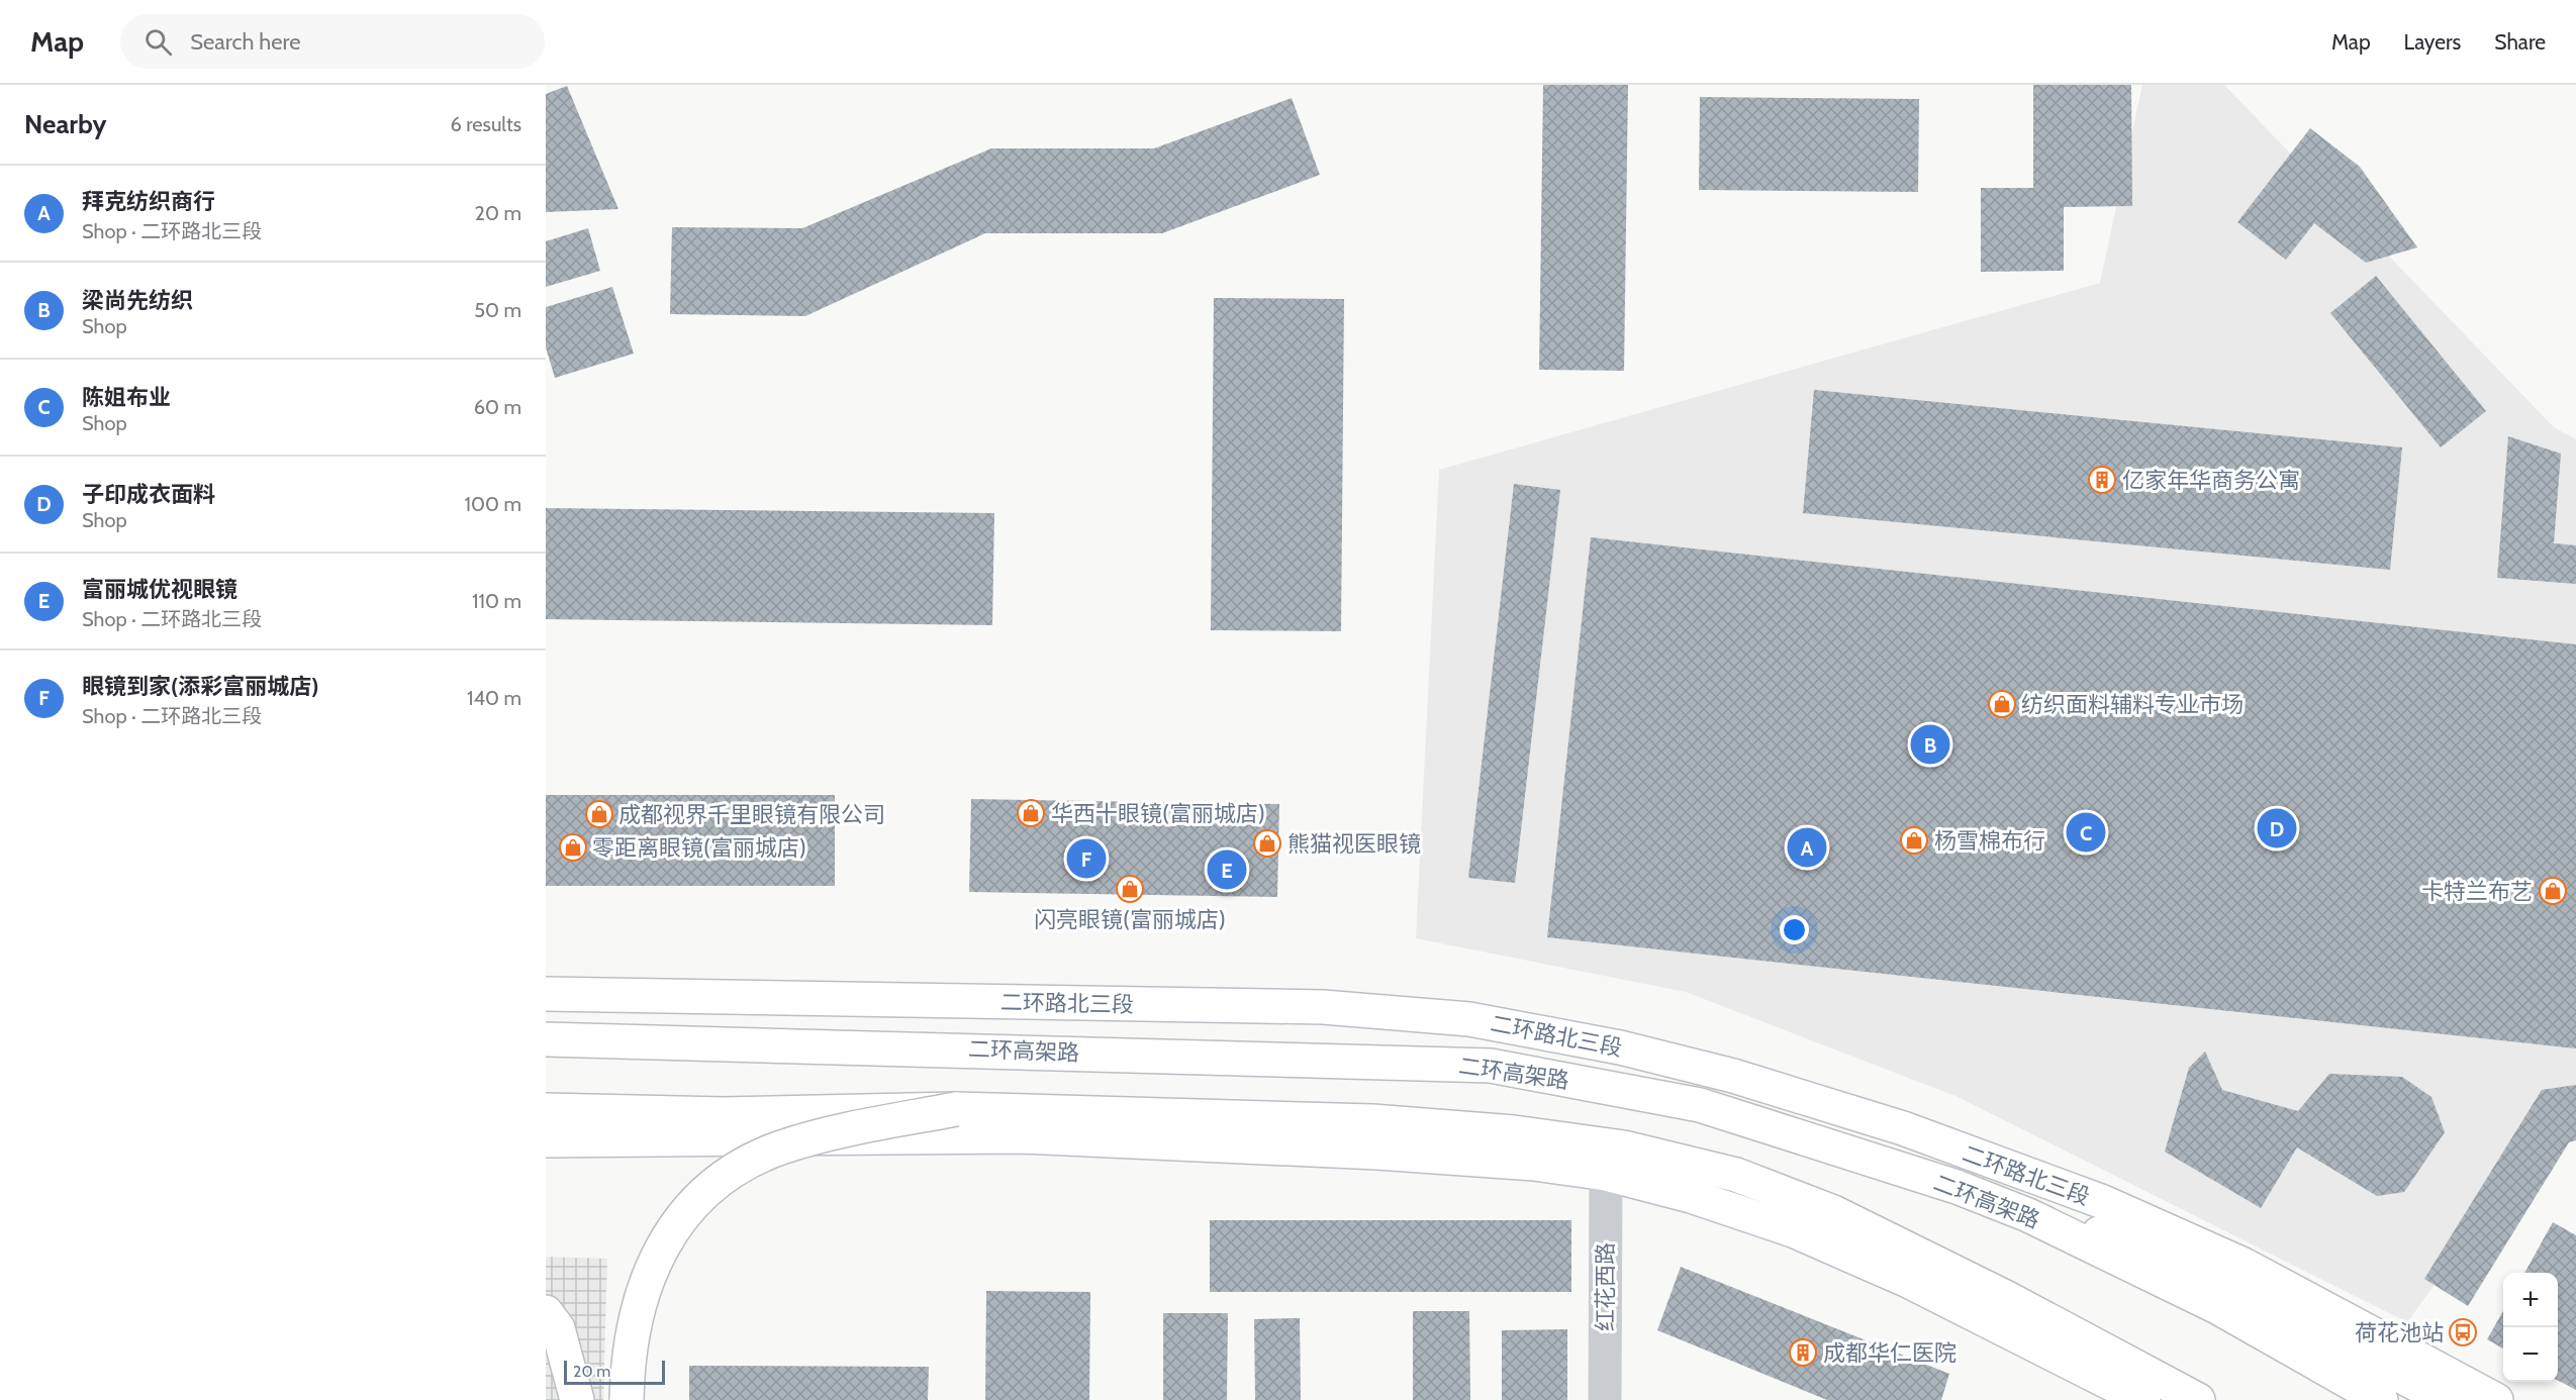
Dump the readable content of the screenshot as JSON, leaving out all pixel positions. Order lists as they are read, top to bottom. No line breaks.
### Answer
{"streets":{"main road":["二环路北三段","二环高架路"],"street":["红花西路"]},"places":{"building":["亿家年华商务公寓","成都华仁医院"],"shop":["纺织面料辅料专业市场","华西十眼镜(富丽城店)","成都视界千里眼镜有限公司","杨雪棉布行","熊猫视医眼镜","零距离眼镜(富丽城店)","闪亮眼镜(富丽城店)","卡特兰布艺"],"bus stop":["荷花池站"]},"scale_bar":"20 m","page":{"header":"Map","search":"Search here","nav":["Map","Layers","Share"],"heading":["Nearby","6 results"],"list":[{"mark":"A","name":"拜克纺织商行","note":"Shop · 二环路北三段","value":"20 m"},{"mark":"B","name":"梁尚先纺织","note":"Shop","value":"50 m"},{"mark":"C","name":"陈姐布业","note":"Shop","value":"60 m"},{"mark":"D","name":"子印成衣面料","note":"Shop","value":"100 m"},{"mark":"E","name":"富丽城优视眼镜","note":"Shop · 二环路北三段","value":"110 m"},{"mark":"F","name":"眼镜到家(添彩富丽城店)","note":"Shop · 二环路北三段","value":"140 m"}],"pins":["B","D","C","A","F","E"],"map_buttons":["+","−"],"scale":"20 m"}}
